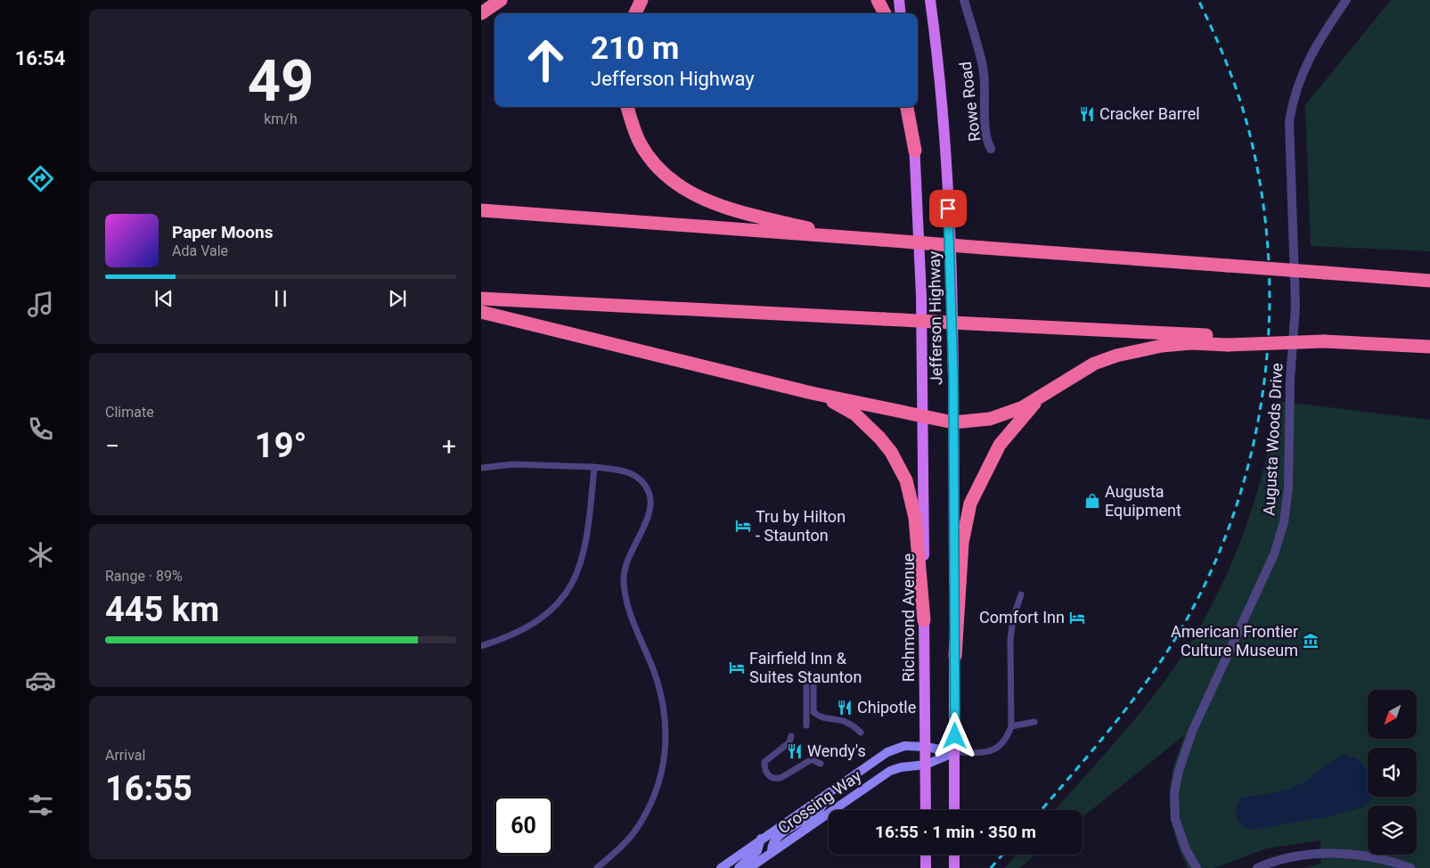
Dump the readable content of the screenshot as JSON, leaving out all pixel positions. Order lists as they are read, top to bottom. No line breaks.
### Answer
{"streets":{"main road":["Jefferson Highway","Richmond Avenue"],"street":["Rowe Road","Augusta Woods Drive","Crossing Way"]},"crossings":[["Jefferson Highway","Richmond Avenue"],["Richmond Avenue","Crossing Way"]],"places":{"restaurant":["Cracker Barrel","Chipotle","Wendy's"],"shop":["Augusta Equipment"],"hotel":["Tru by Hilton - Staunton","Comfort Inn","Fairfield Inn & Suites Staunton"],"museum":["American Frontier Culture Museum"]},"north":"bottom left","page":{"tabs":"16:54","tile":[["49","km/h"],"Climate",["Range · 89%","445 km"],["Arrival","16:55"]],"turn":["210 m","Jefferson Highway"],"song":["Paper Moons","Ada Vale"],"heat":["−","19°","+"],"limit":"60","trip":"16:55 · 1 min · 350 m"}}
